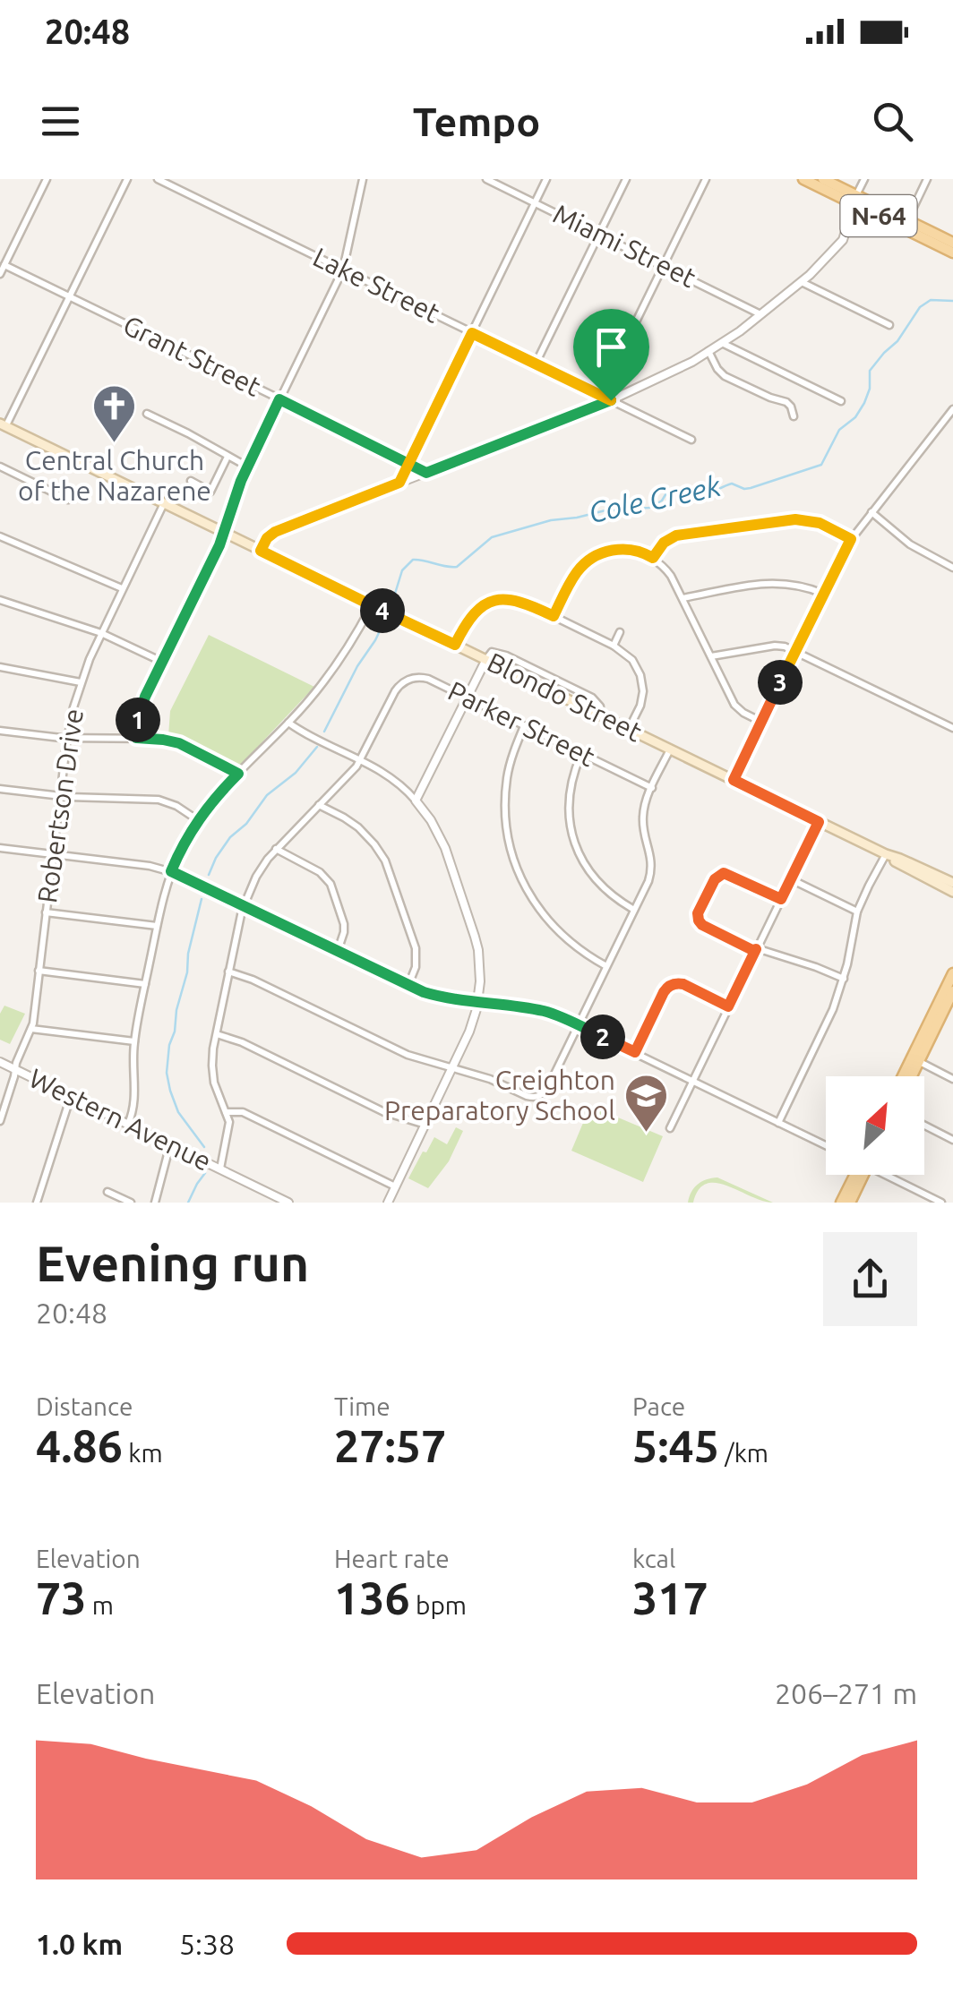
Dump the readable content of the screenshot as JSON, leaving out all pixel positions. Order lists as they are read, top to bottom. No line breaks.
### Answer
{"streets":{"main road":["N-64","Blondo Street"],"street":["Miami Street","Lake Street","Grant Street","Parker Street","Robertson Drive","Western Avenue"]},"crossings":[["Blondo Street","Robertson Drive"],["Robertson Drive","Western Avenue"]],"water":["Cole Creek"],"places":{"church":["Central Church of the Nazarene"],"school or university":["Creighton Preparatory School"]},"north":"top right","page":{"status":"20:48","header":"Tempo","pins":["4","3","1","2"],"heading":["Evening run","20:48"],"stats":[["Distance","4.86 km"],["Time","27:57"],["Pace","5:45 /km"],["Elevation","73 m"],["Heart rate","136 bpm"],["kcal","317"]],"chart":["Elevation","206–271 m"],"list":[{"name":"1.0 km","note":"5:38"}]}}
